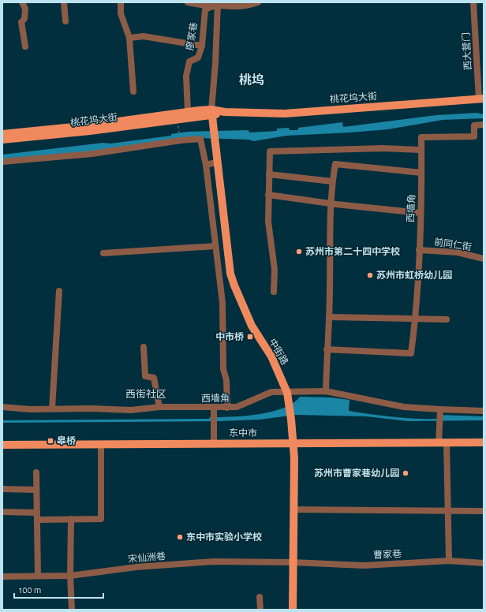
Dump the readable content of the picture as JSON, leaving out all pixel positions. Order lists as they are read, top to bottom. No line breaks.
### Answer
{"streets":{"main road":["桃花坞大街","中街路","东中市"],"street":["廖家巷","西大营门","西墙角","前同仁街","曹家巷","宋仙洲巷"]},"crossings":[["廖家巷","桃花坞大街"],["西大营门","桃花坞大街"],["桃花坞大街","中街路"],["西墙角","前同仁街"],["西墙角","中街路"],["中街路","东中市"],["中街路","曹家巷"],["中街路","宋仙洲巷"],["曹家巷","宋仙洲巷"]],"districts":["桃坞","西街社区"],"places":{"other":["苏州市第二十四中学校","苏州市虹桥幼儿园","苏州市曹家巷幼儿园","东中市实验小学校"],"transit":["中市桥","皋桥"]},"scale_bar":"100 m"}
